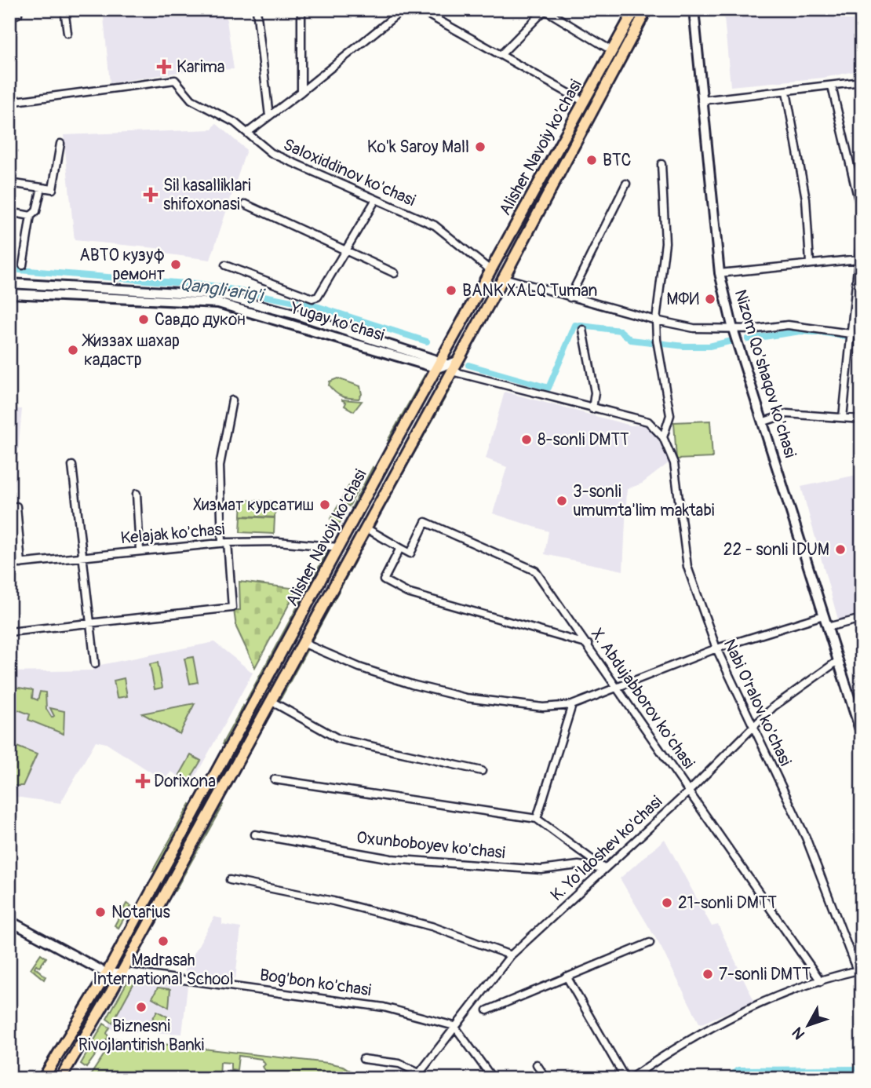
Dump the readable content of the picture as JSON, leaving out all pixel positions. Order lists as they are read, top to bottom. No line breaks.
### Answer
{"streets":{"main road":["Alisher Navoiy ko'chasi","Yugay ko'chasi","Nizom Qo'shaqov ko'chasi","Bog'bon ko'chasi"],"street":["Saloxiddinov ko'chasi","Kelajak ko'chasi","X. Abdujabborov ko'chasi","Nabi O'ralov ko'chasi","Oxunboboyev ko'chasi","K. Yo'ldoshev ko'chasi"]},"crossings":[["Alisher Navoiy ko'chasi","Saloxiddinov ko'chasi"],["Alisher Navoiy ko'chasi","Yugay ko'chasi"],["Alisher Navoiy ko'chasi","Kelajak ko'chasi"],["Alisher Navoiy ko'chasi","Bog'bon ko'chasi"],["Nizom Qo'shaqov ko'chasi","K. Yo'ldoshev ko'chasi"],["X. Abdujabborov ko'chasi","K. Yo'ldoshev ko'chasi"],["Nabi O'ralov ko'chasi","K. Yo'ldoshev ko'chasi"],["Oxunboboyev ko'chasi","K. Yo'ldoshev ko'chasi"],["K. Yo'ldoshev ko'chasi","Bog'bon ko'chasi"]],"water":["Qangli arig'i"],"places":{"health":["Karima","Sil kasalliklari shifoxonasi","Dorixona"],"other":["Ko'k Saroy Mall","BTC","АВТО кузуф ремонт","BANK XALQ Tuman","МФИ","Cавдо дукон","Жиззах шахар кадастр","8-sonli DMTT","3-sonli umumta'lim maktabi","Хизмат курсатиш","22 - sonli IDUM","21-sonli DMTT","Notarius","Madrasah International School","7-sonli DMTT","Biznesni Rivojlantirish Banki"]},"north":"bottom left"}
